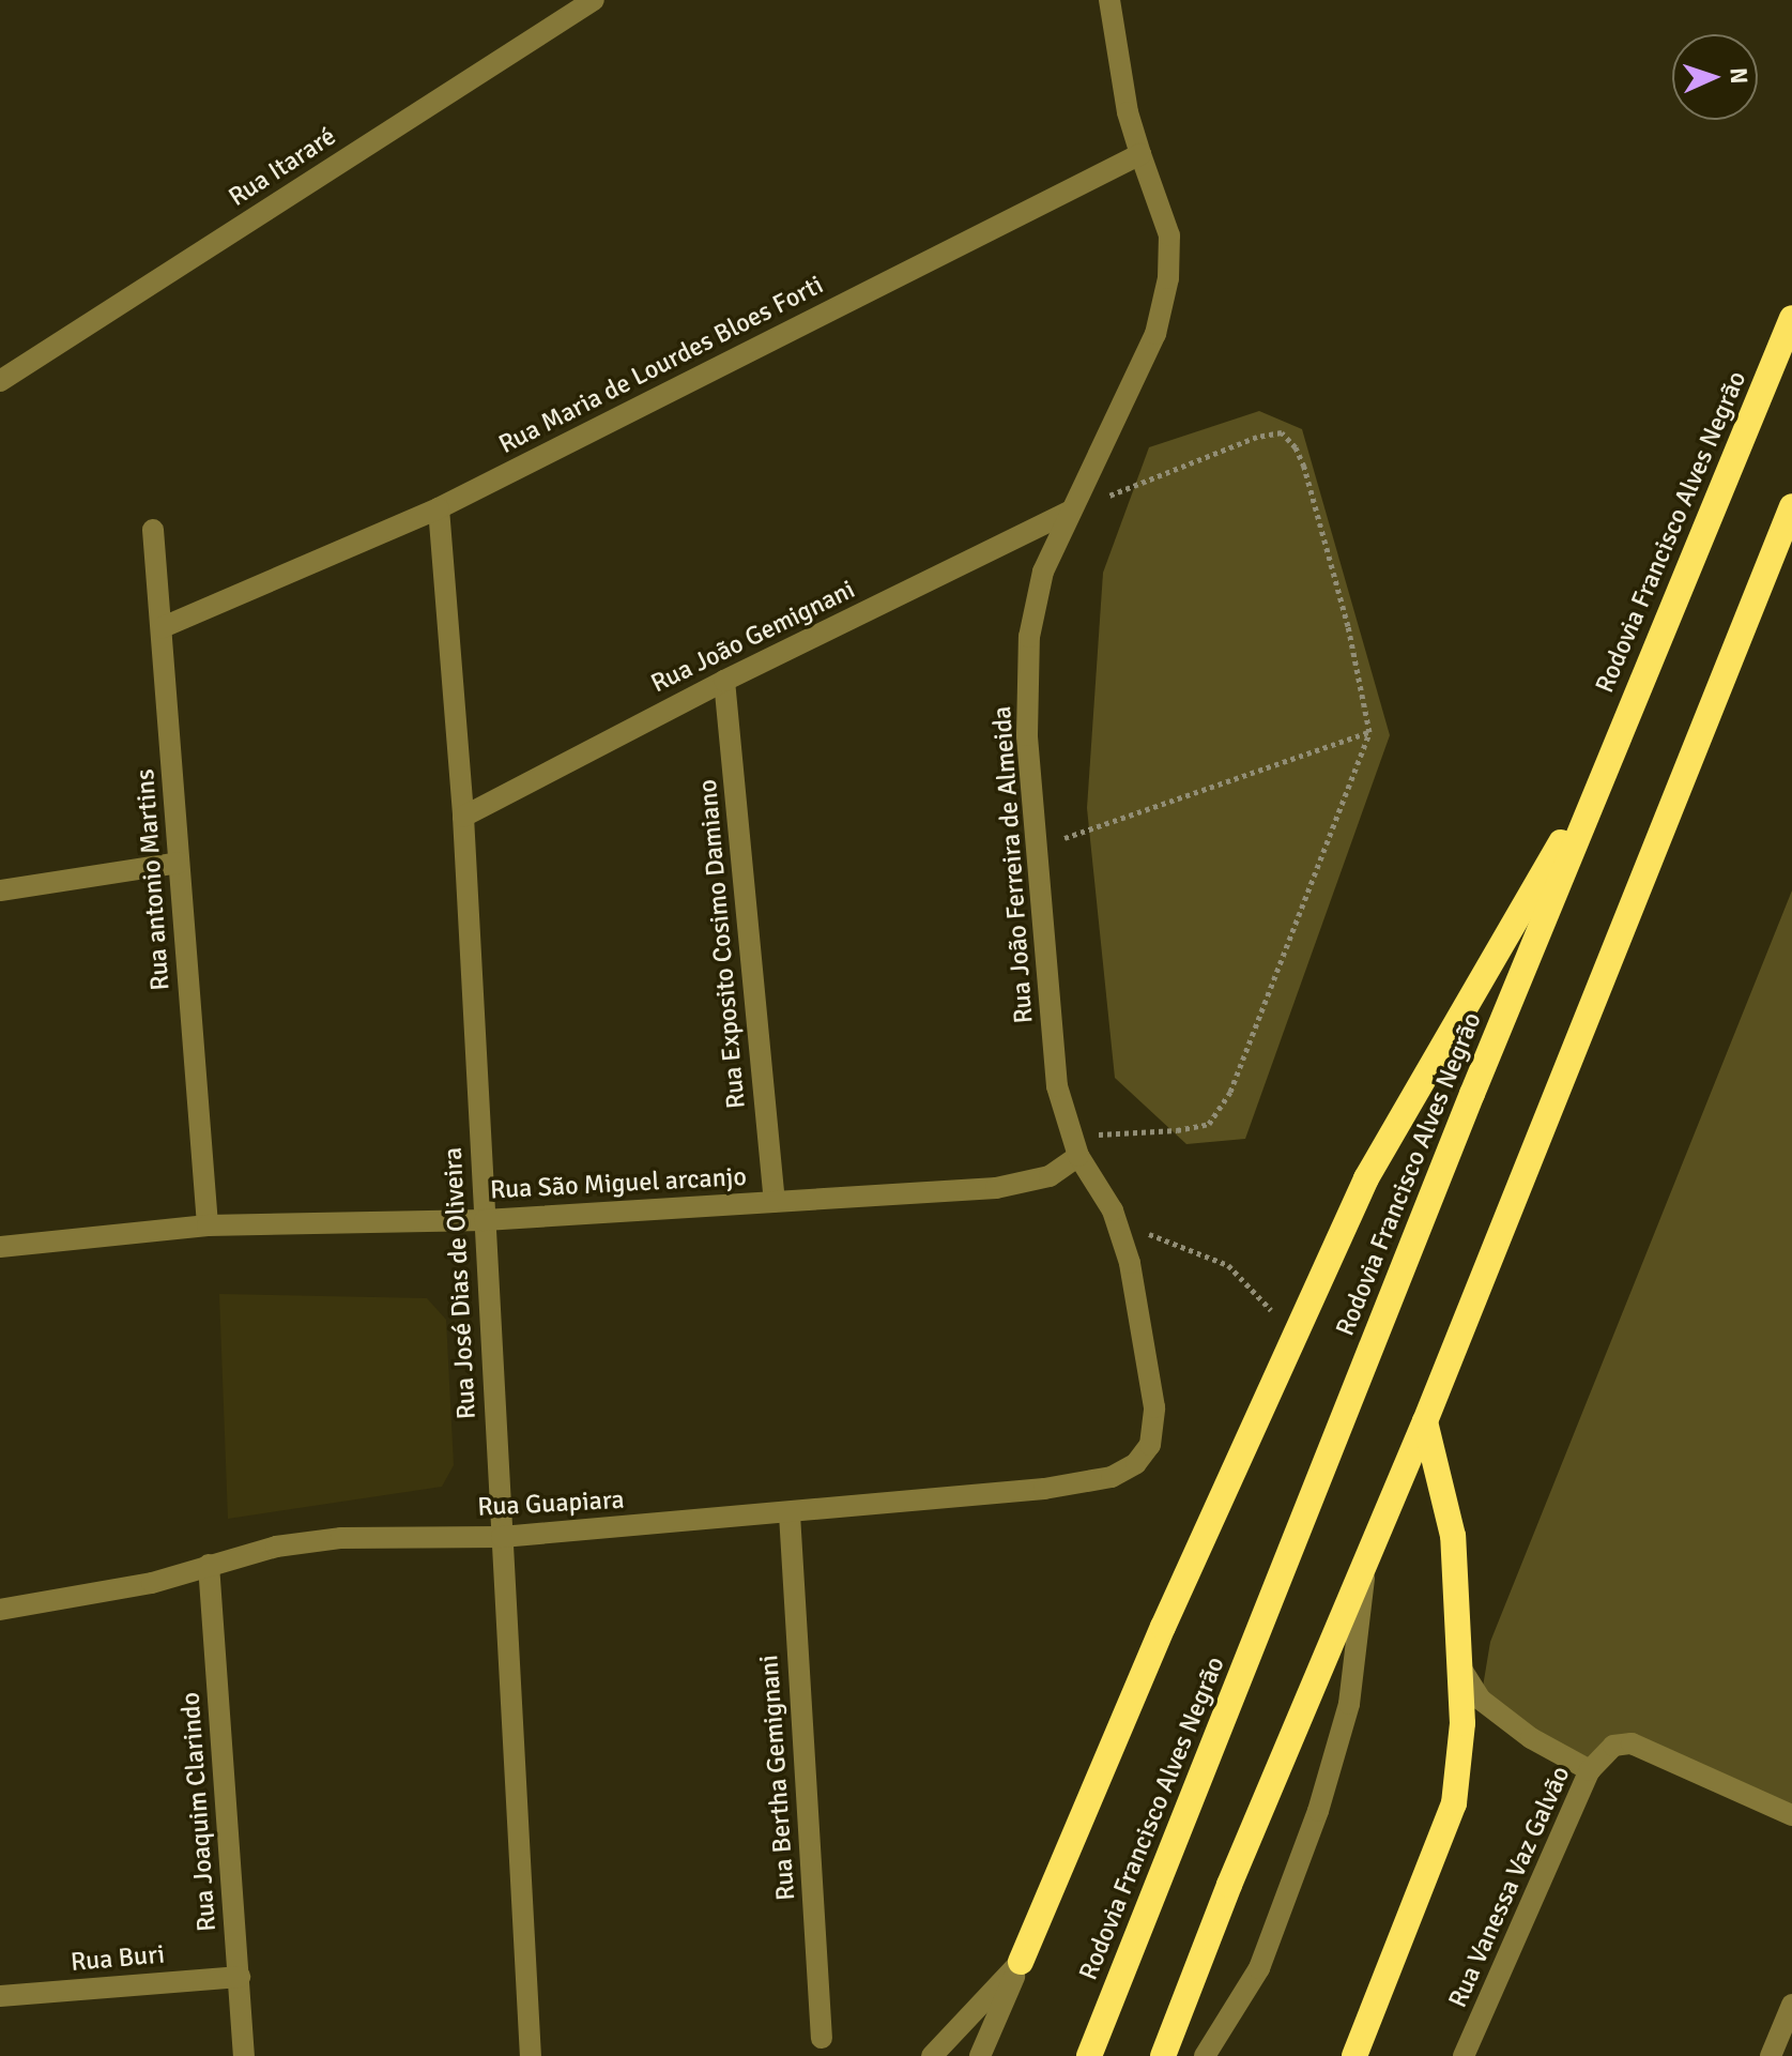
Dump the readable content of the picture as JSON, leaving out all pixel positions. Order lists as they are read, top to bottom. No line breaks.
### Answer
{"streets":{"highway":["Rodovia Francisco Alves Negrão"],"street":["Rua Itararé","Rua Maria de Lourdes Bloes Forti","Rua João Gemignani","Rua João Ferreira de Almeida","Rua antonio Martins","Rua Exposito Cosimo Damiano","Rua São Miguel arcanjo","Rua José Dias de Oliveira","Rua Guapiara","Rua Bertha Gemignani","Rua Joaquim Clarindo","Rua Vanessa Vaz Galvão","Rua Buri"]},"crossings":[["Rua Maria de Lourdes Bloes Forti","Rua João Ferreira de Almeida"],["Rua Maria de Lourdes Bloes Forti","Rua antonio Martins"],["Rua Maria de Lourdes Bloes Forti","Rua José Dias de Oliveira"],["Rua João Gemignani","Rua João Ferreira de Almeida"],["Rua João Gemignani","Rua Exposito Cosimo Damiano"],["Rua João Gemignani","Rua José Dias de Oliveira"],["Rua João Ferreira de Almeida","Rua São Miguel arcanjo"],["Rua João Ferreira de Almeida","Rua Guapiara"],["Rua antonio Martins","Rua São Miguel arcanjo"],["Rua Exposito Cosimo Damiano","Rua São Miguel arcanjo"],["Rua São Miguel arcanjo","Rua José Dias de Oliveira"],["Rua José Dias de Oliveira","Rua Guapiara"],["Rua Guapiara","Rua Bertha Gemignani"],["Rua Guapiara","Rua Joaquim Clarindo"],["Rua Joaquim Clarindo","Rua Buri"]],"north":"right"}
